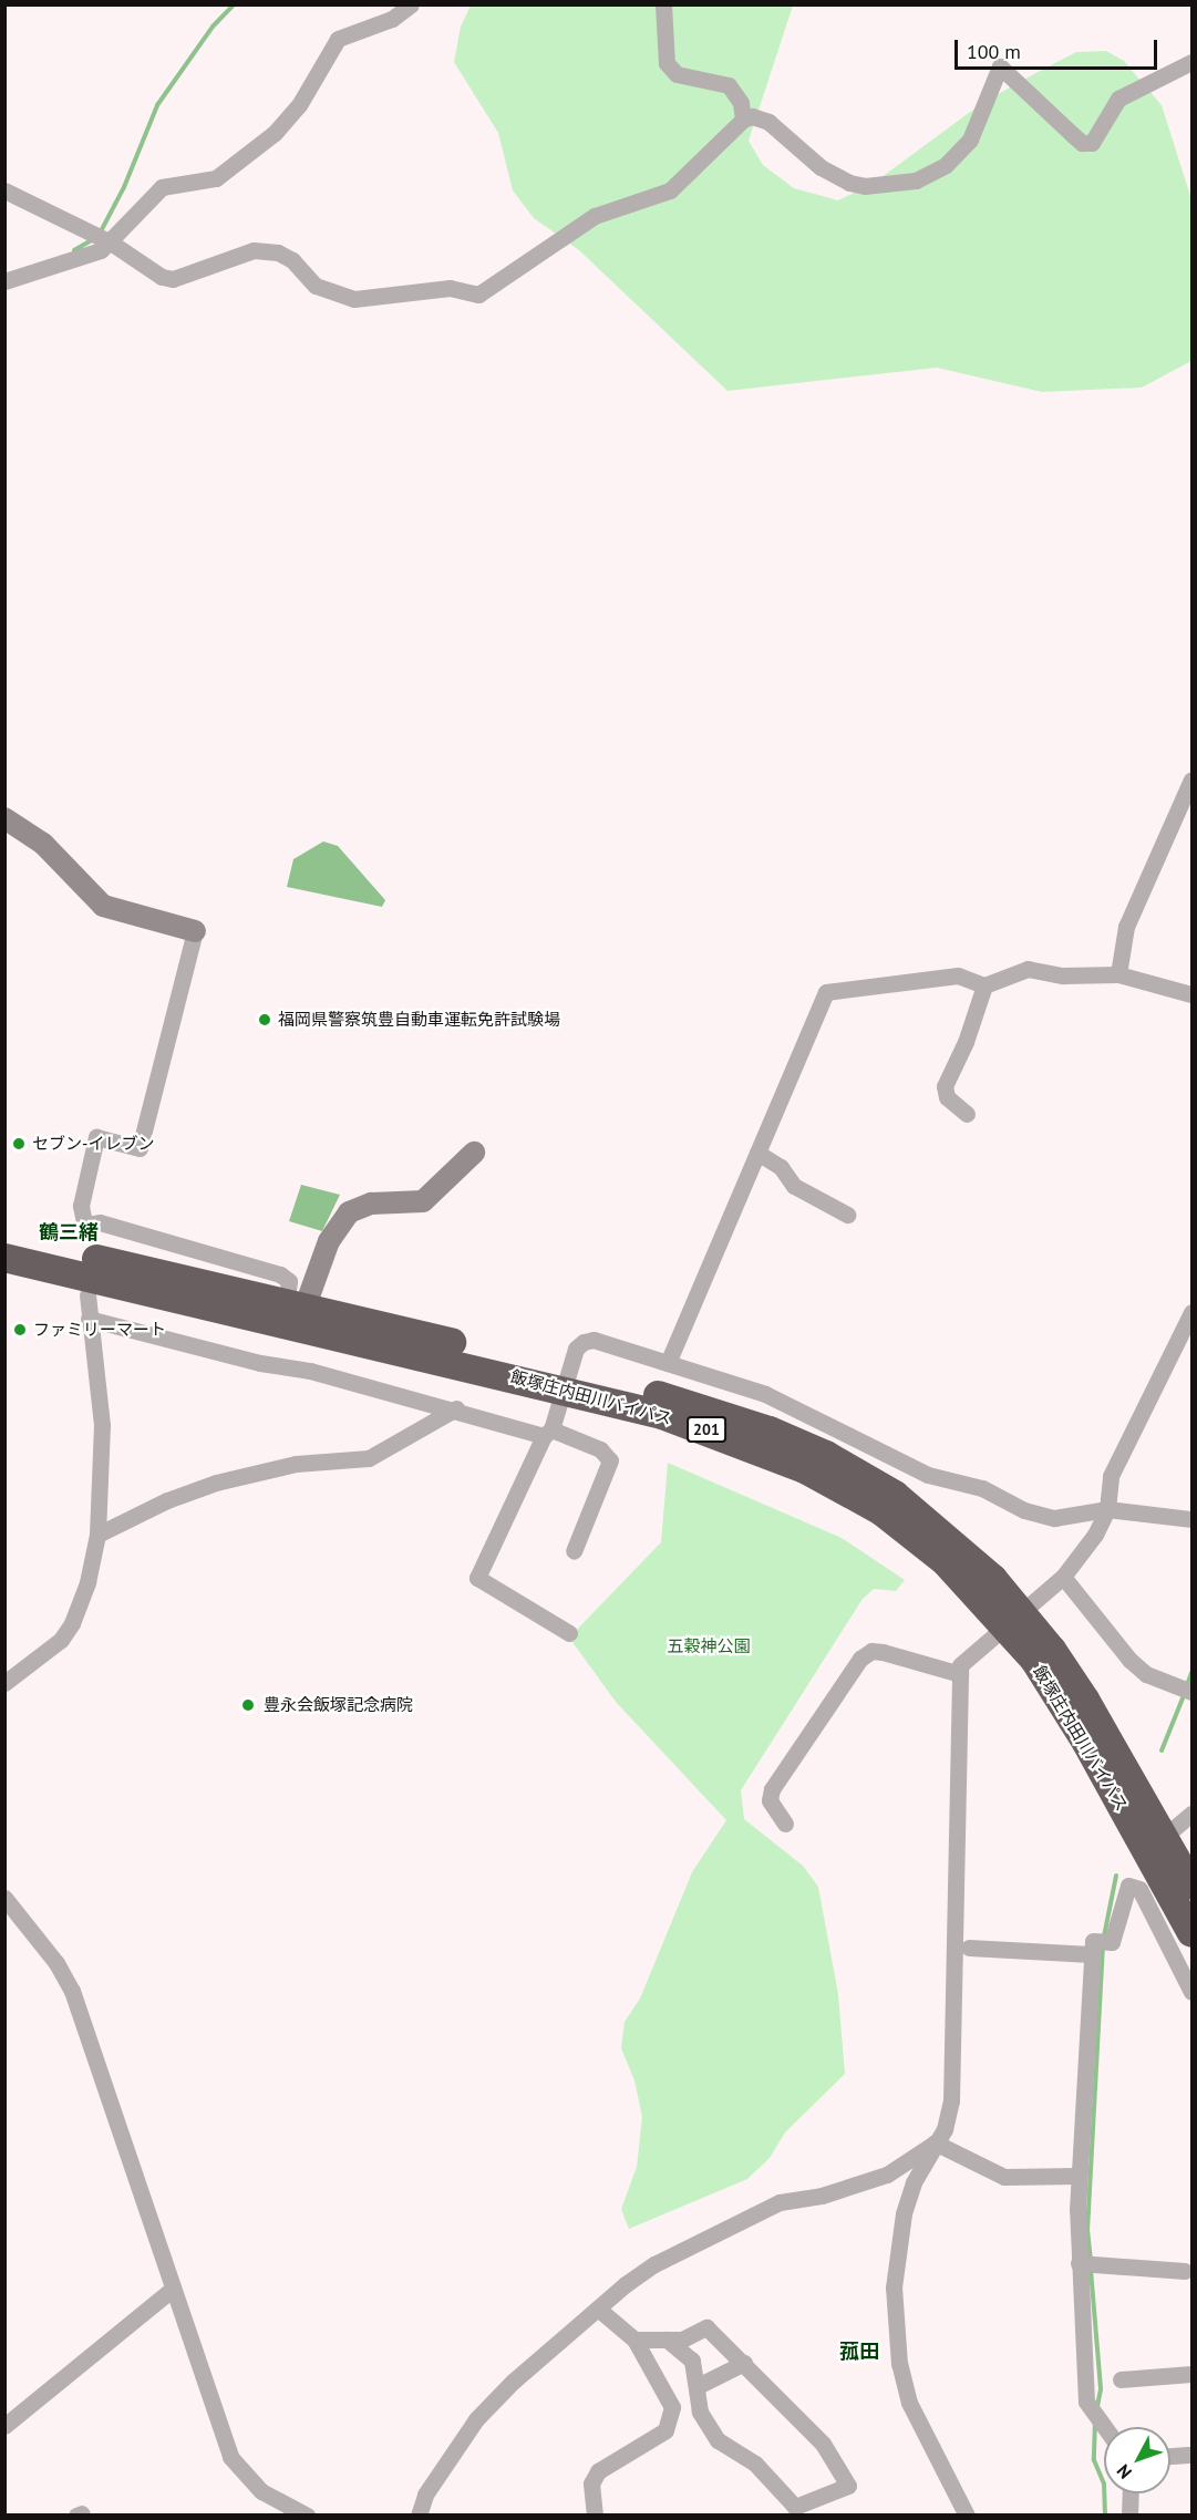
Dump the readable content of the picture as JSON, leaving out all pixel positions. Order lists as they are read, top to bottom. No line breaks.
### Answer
{"streets":{"highway":["飯塚庄内田川バイパス","201"]},"districts":["鶴三緒","菰田"],"parks":["五穀神公園"],"places":["福岡県警察筑豊自動車運転免許試験場","セブン-イレブン","ファミリーマート","豊永会飯塚記念病院"],"scale_bar":"100 m","north":"bottom left"}
